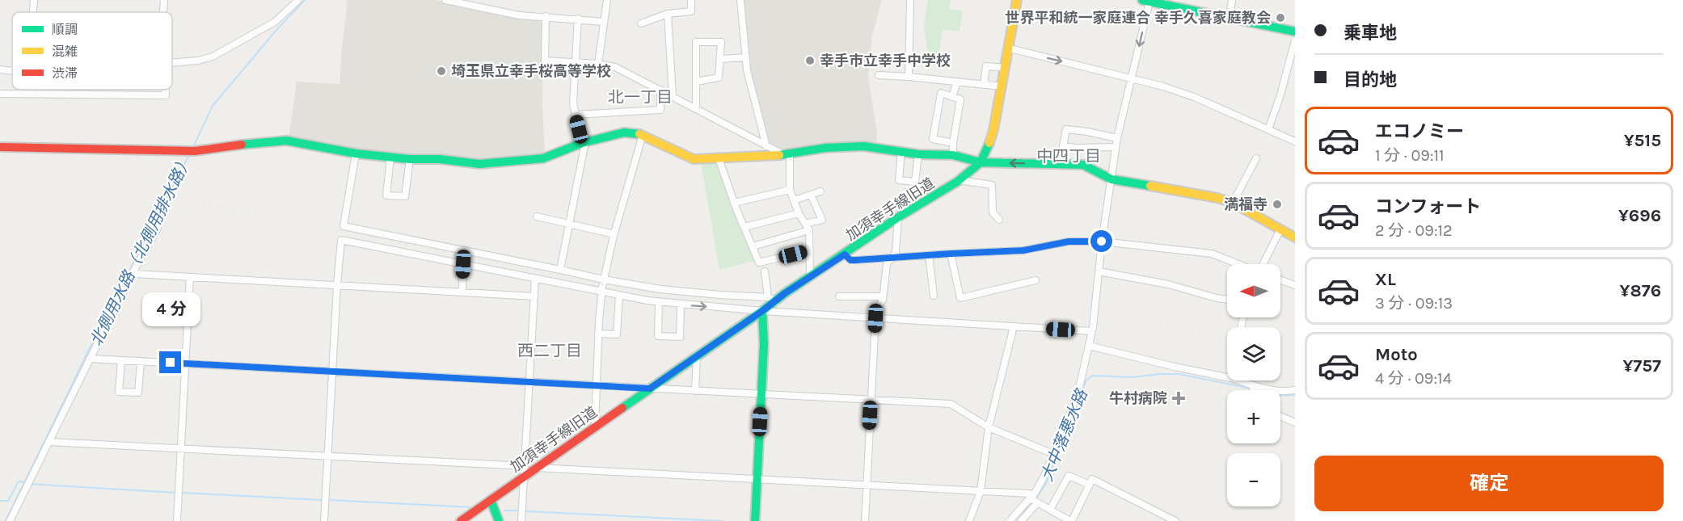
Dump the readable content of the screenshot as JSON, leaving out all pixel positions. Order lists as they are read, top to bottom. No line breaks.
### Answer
{"streets":{"street":["加須幸手線旧道"]},"districts":["北一丁目","中四丁目","西二丁目"],"water":["北側用水路（北側用排水路）","大中落悪水路"],"places":{"other":["世界平和統一家庭連合 幸手久喜家庭教会","幸手市立幸手中学校","埼玉県立幸手桜高等学校","満福寺"],"health":["牛村病院"]},"legend":["順調","混雑","渋滞"],"north":"left","page":{"banner":["乗車地","目的地"],"list":[{"name":"エコノミー","note":"1 分 · 09:11","value":"¥515"},{"name":"コンフォート","note":"2 分 · 09:12","value":"¥696"},{"name":"XL","note":"3 分 · 09:13","value":"¥876"},{"name":"Moto","note":"4 分 · 09:14","value":"¥757"}],"map_buttons":["+","−"],"bubble":"4 分","buttons":"確定"}}
